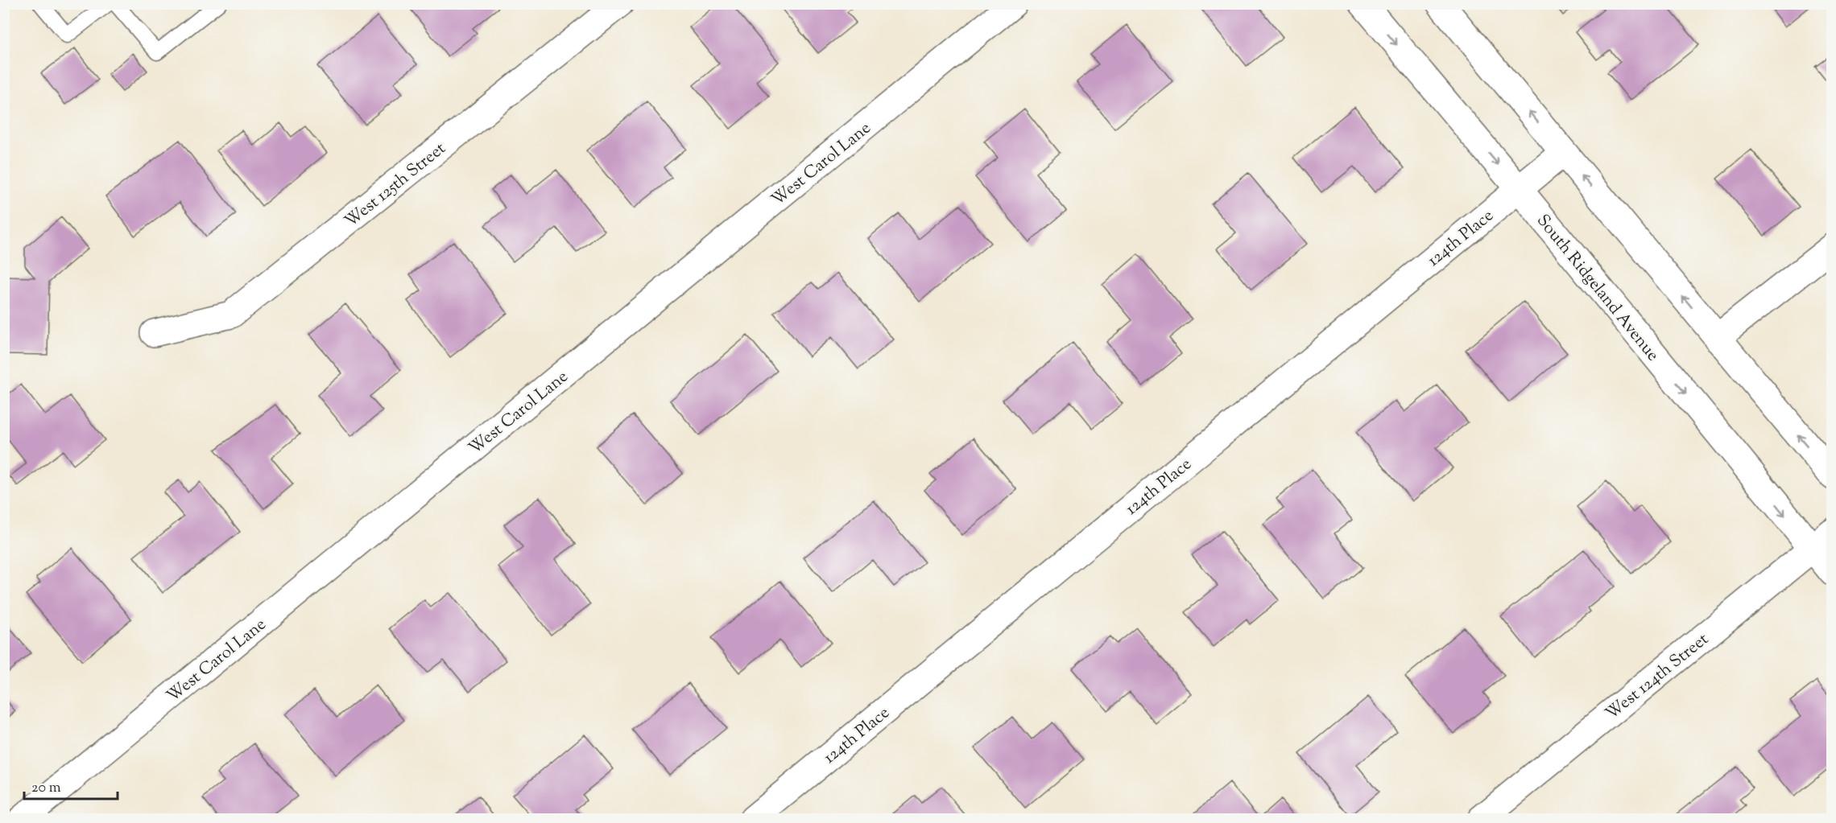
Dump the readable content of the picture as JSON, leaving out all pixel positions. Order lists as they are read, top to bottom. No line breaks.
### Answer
{"streets":{"street":["West Carol Lane","West 125th Street","124th Place","South Ridgeland Avenue","West 124th Street"]},"crossings":[["124th Place","South Ridgeland Avenue"],["South Ridgeland Avenue","West 124th Street"]],"scale_bar":"20 m"}
